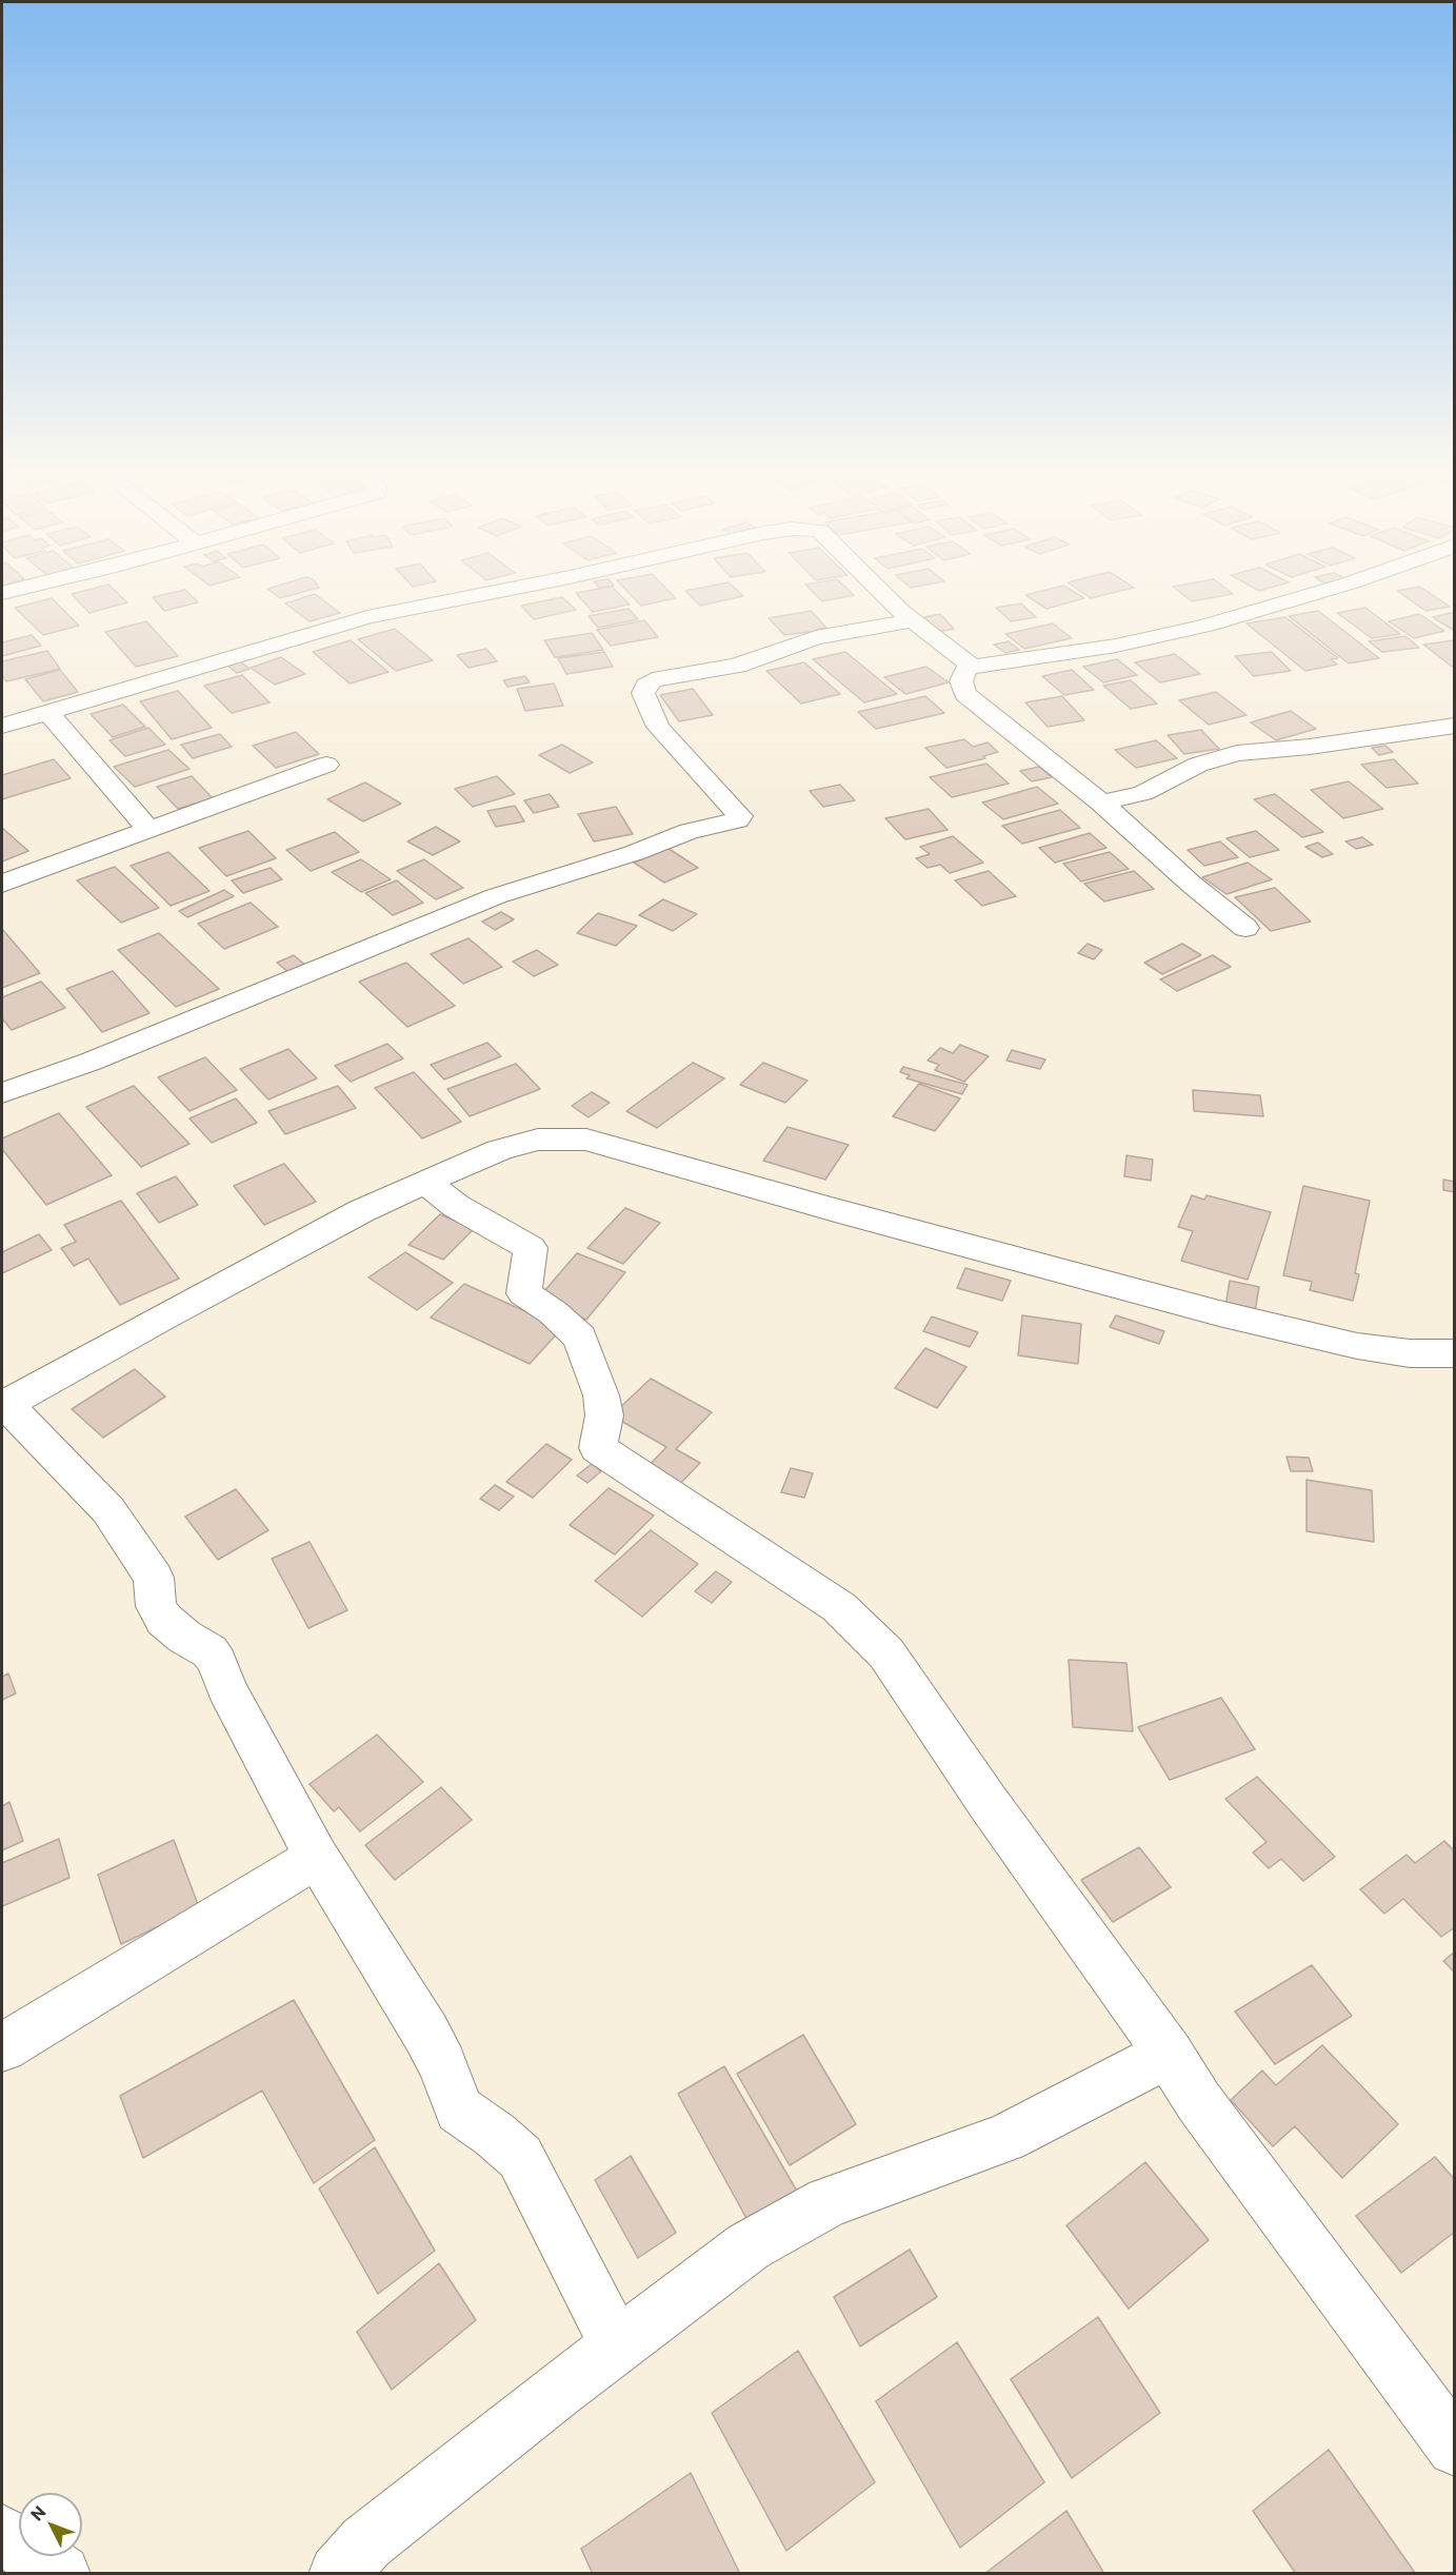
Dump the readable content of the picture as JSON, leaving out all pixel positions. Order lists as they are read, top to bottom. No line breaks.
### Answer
{"north":"top left"}
